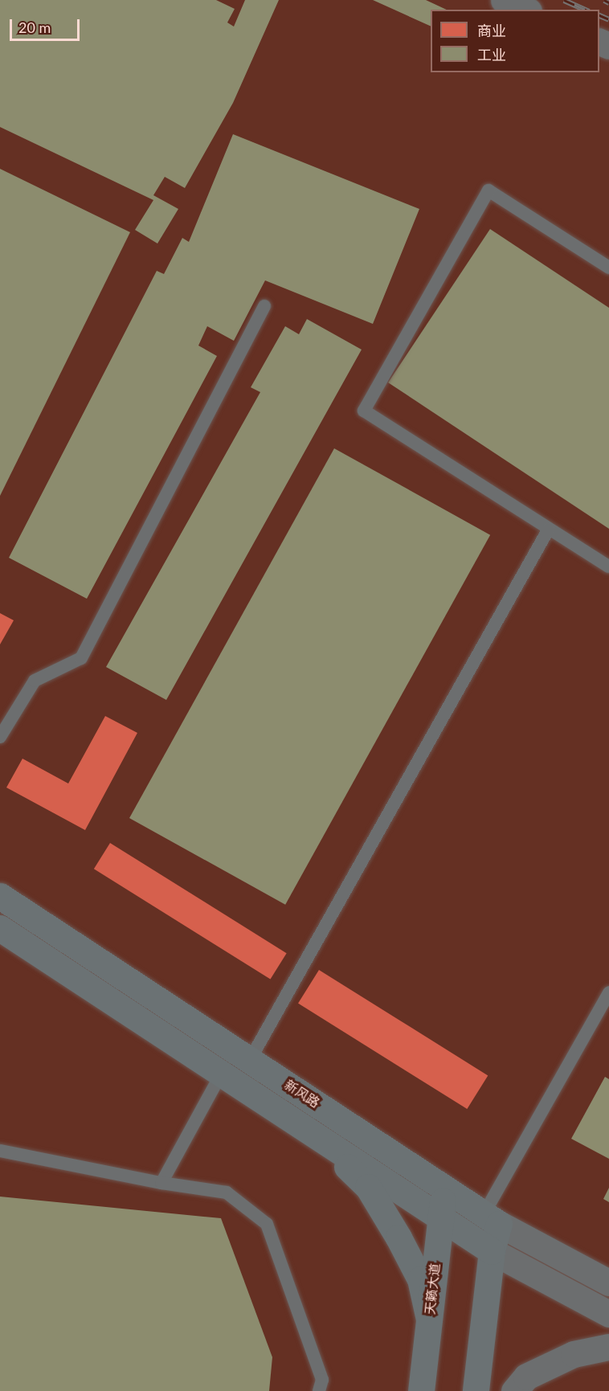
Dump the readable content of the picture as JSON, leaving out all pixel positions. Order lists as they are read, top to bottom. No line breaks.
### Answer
{"streets":{"main road":["新风路","天籁大道"]},"crossings":[["新风路","天籁大道"]],"legend":["商业","工业"],"scale_bar":"20 m"}
